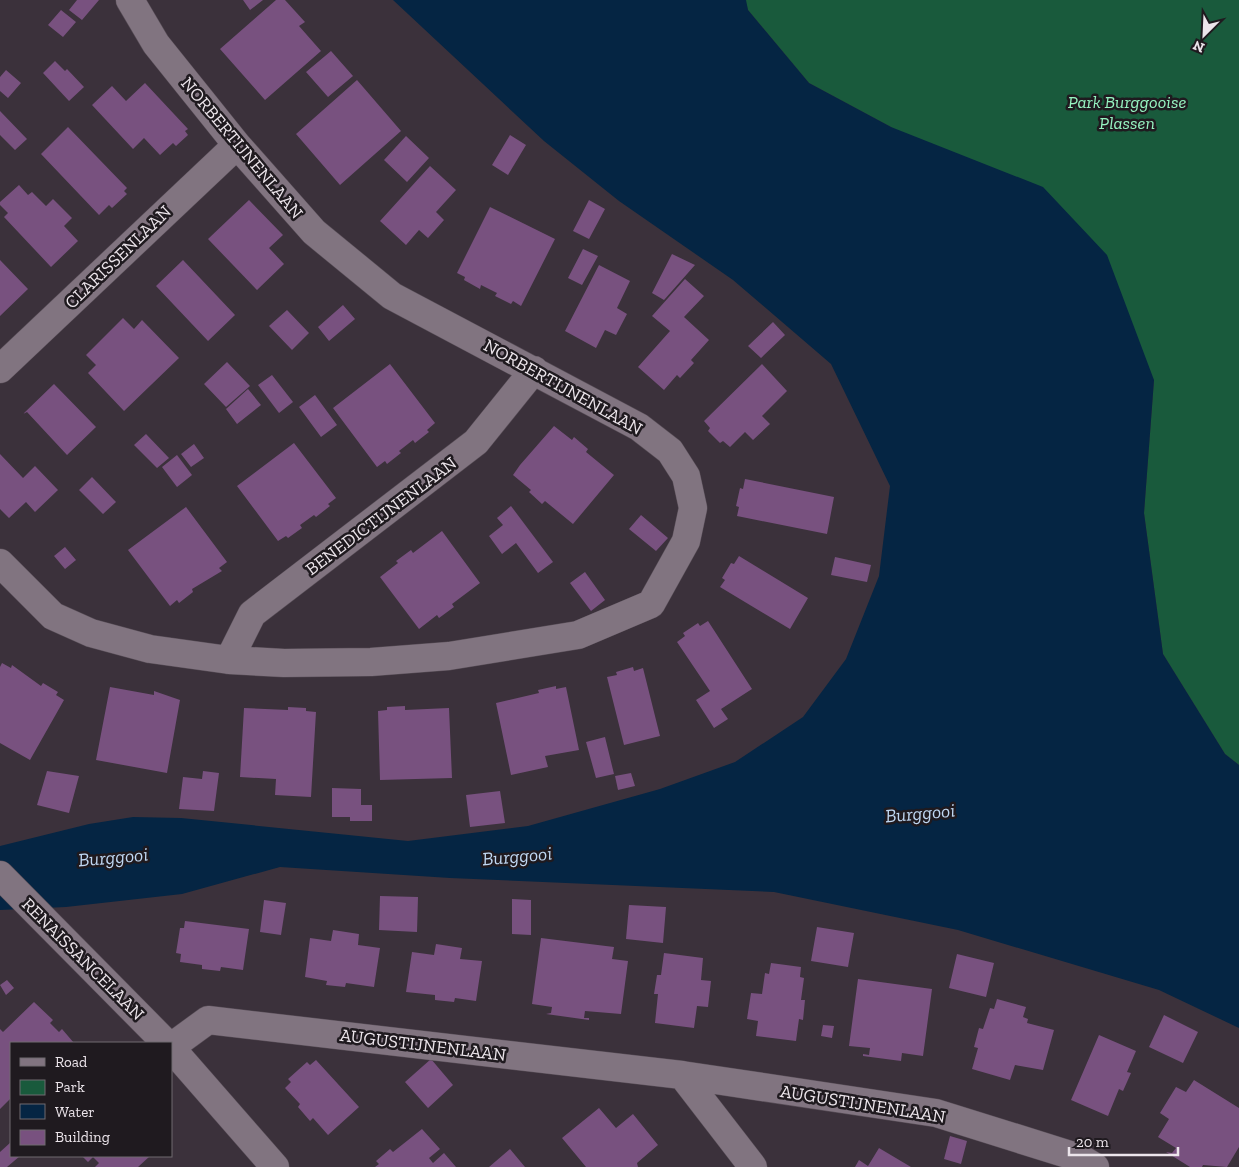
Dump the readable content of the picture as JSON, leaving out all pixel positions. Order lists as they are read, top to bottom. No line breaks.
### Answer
{"streets":{"street":["NORBERTIJNENLAAN","CLARISSENLAAN","BENEDICTIJNENLAAN","RENAISSANCELAAN","AUGUSTIJNENLAAN"]},"crossings":[["NORBERTIJNENLAAN","CLARISSENLAAN"],["NORBERTIJNENLAAN","BENEDICTIJNENLAAN"]],"water":["Burggooi"],"parks":["Park Burggooise Plassen"],"legend":["Road","Park","Water","Building"],"scale_bar":"20 m","north":"bottom left"}
